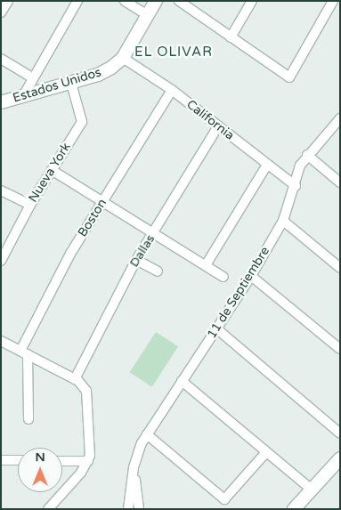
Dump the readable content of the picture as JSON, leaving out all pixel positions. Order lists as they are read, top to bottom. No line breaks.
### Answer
{"streets":{"main road":["Estados Unidos"],"street":["California","Nueva York","Boston","Dallas","11 de Septiembre"]},"crossings":[["Estados Unidos","California"],["Estados Unidos","Nueva York"],["California","Boston"],["California","Dallas"],["California","11 de Septiembre"]],"districts":["EL OLIVAR"],"north":"top"}
